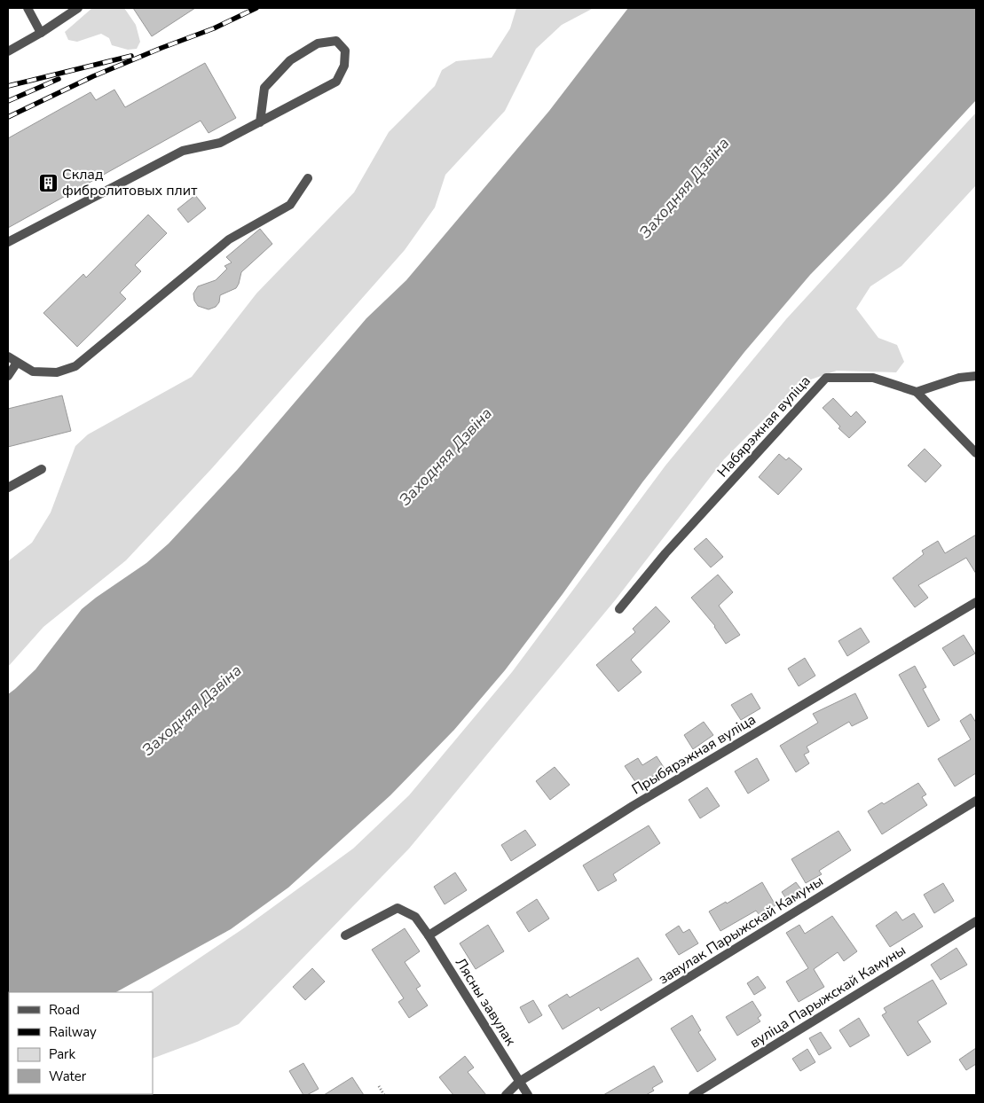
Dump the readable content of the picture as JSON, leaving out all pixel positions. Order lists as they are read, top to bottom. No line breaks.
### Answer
{"streets":{"street":["Набярэжная вуліца","Прыбярэжная вуліца","завулак Парыжскай Камуны","вуліца Парыжскай Камуны","Лясны завулак"]},"crossings":[["Прыбярэжная вуліца","Лясны завулак"],["завулак Парыжскай Камуны","Лясны завулак"]],"water":["Заходняя Дзвіна"],"places":{"building":["Склад фибролитовых плит"]},"legend":["Road","Railway","Park","Water"]}
